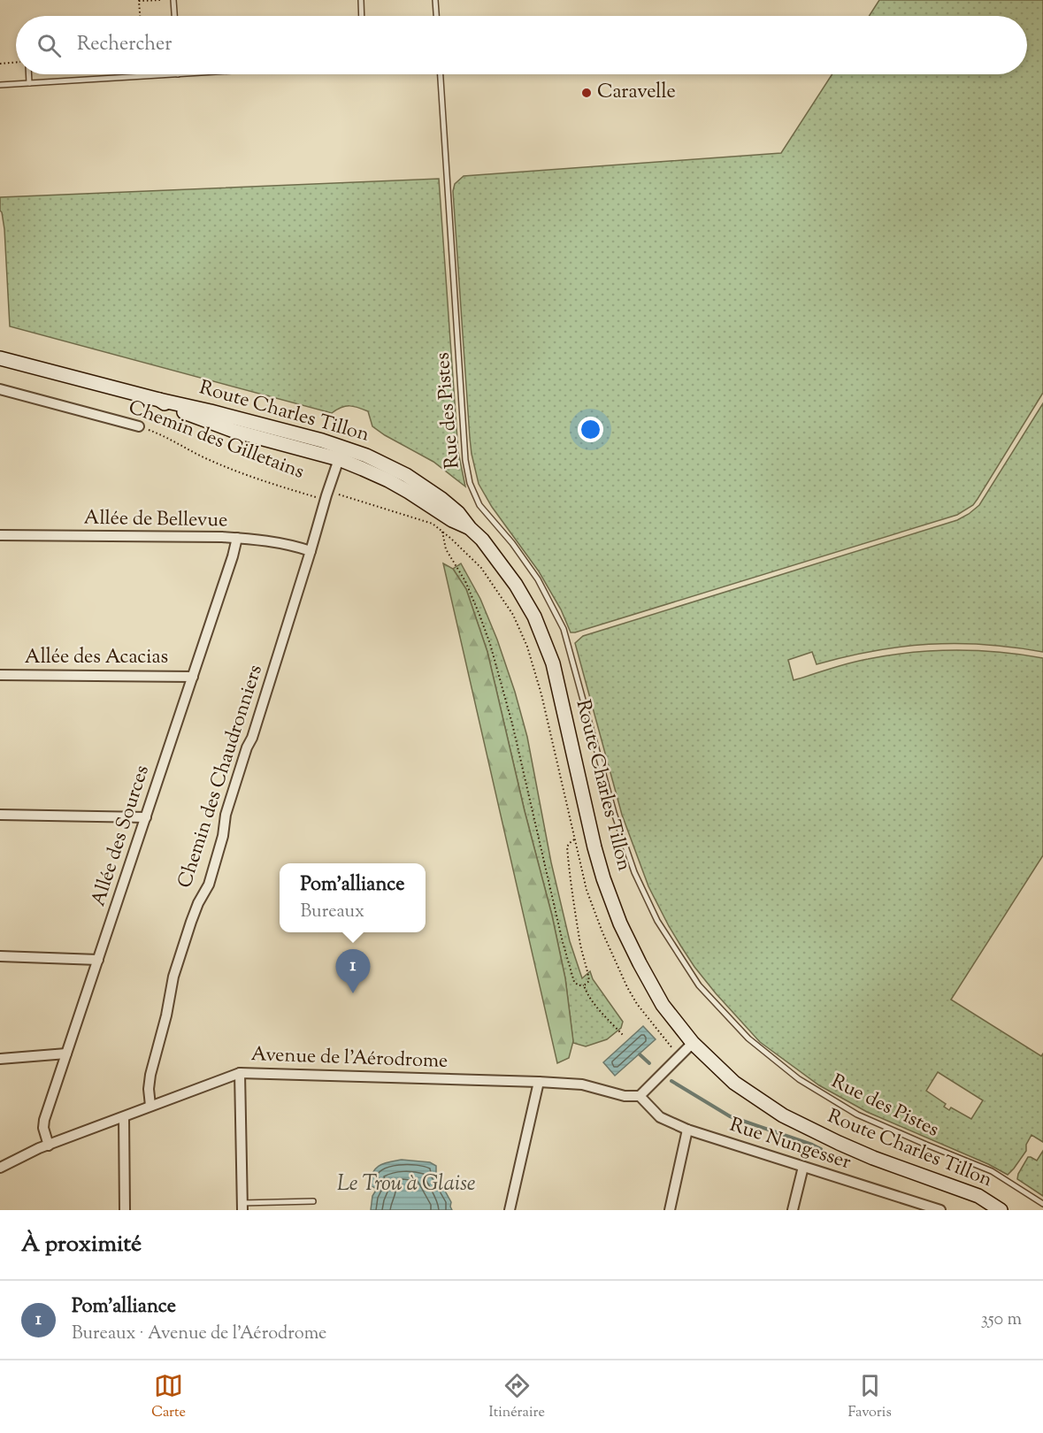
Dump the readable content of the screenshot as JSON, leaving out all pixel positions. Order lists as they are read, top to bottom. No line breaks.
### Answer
{"streets":{"main road":["Route Charles Tillon"],"street":["Chemin des Gilletains","Allée de Bellevue","Allée des Acacias","Chemin des Chaudronniers","Allée des Sources","Avenue de l'Aérodrome","Rue Nungesser"],"lane":["Rue des Pistes"]},"crossings":[["Chemin des Gilletains","Chemin des Chaudronniers"],["Allée de Bellevue","Chemin des Chaudronniers"],["Allée de Bellevue","Allée des Sources"],["Allée des Acacias","Allée des Sources"],["Chemin des Chaudronniers","Avenue de l'Aérodrome"],["Allée des Sources","Avenue de l'Aérodrome"],["Avenue de l'Aérodrome","Rue Nungesser"]],"water":["Le Trou à Glaise"],"places":["Caravelle"],"page":{"search":"Rechercher","popup":["Pom'alliance","Bureaux"],"pins":"1","heading":"À proximité","list":[{"mark":"1","name":"Pom'alliance","note":"Bureaux · Avenue de l'Aérodrome","value":"350 m"}],"nav":["Carte","Itinéraire","Favoris"]}}
